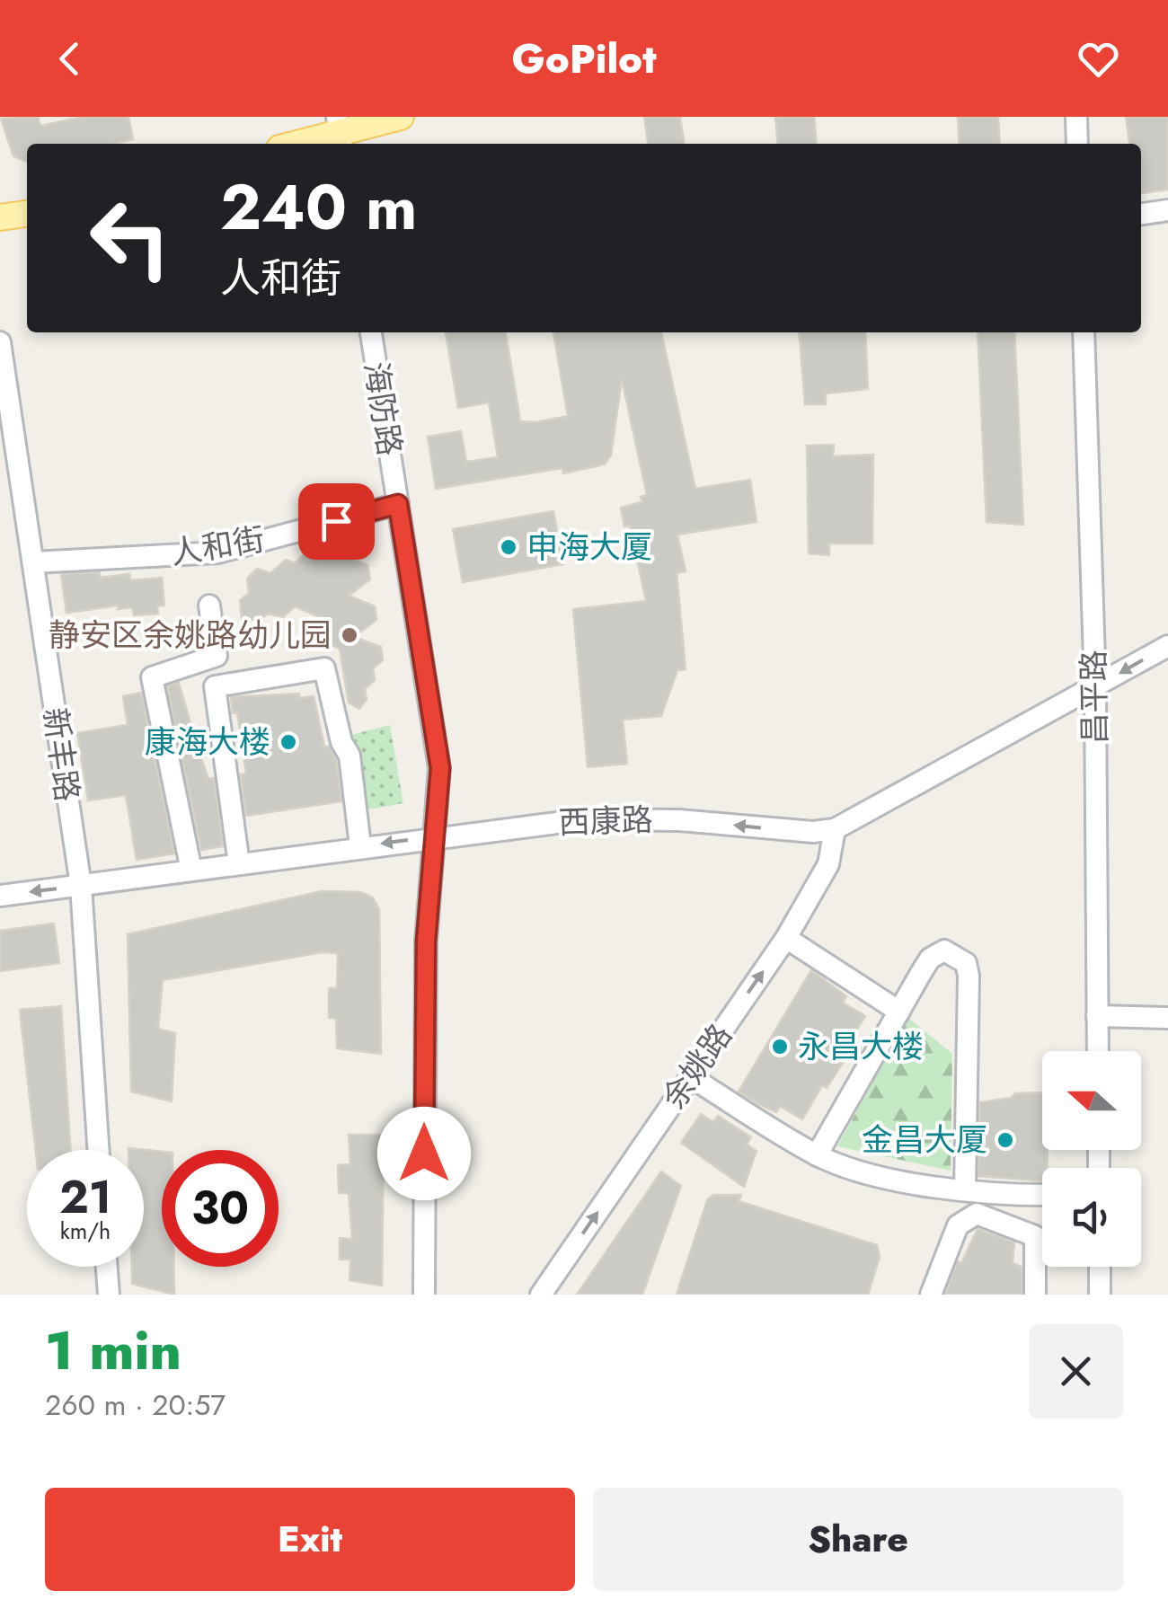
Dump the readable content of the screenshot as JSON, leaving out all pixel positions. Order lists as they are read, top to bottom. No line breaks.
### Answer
{"streets":{"street":["海防路","人和街","昌平路","新丰路","西康路","余姚路"]},"crossings":[["海防路","人和街"],["海防路","西康路"],["人和街","新丰路"],["昌平路","西康路"],["新丰路","西康路"],["西康路","余姚路"]],"one_way":["西康路"],"places":["申海大厦","静安区余姚路幼儿园","康海大楼","永昌大楼","金昌大厦"],"north":"left","page":{"header":"GoPilot","turn":["240 m","人和街"],"speed":"21 km/h","limit":"30","heading":["1 min","260 m · 20:57"],"buttons":["Exit","Share"]}}
